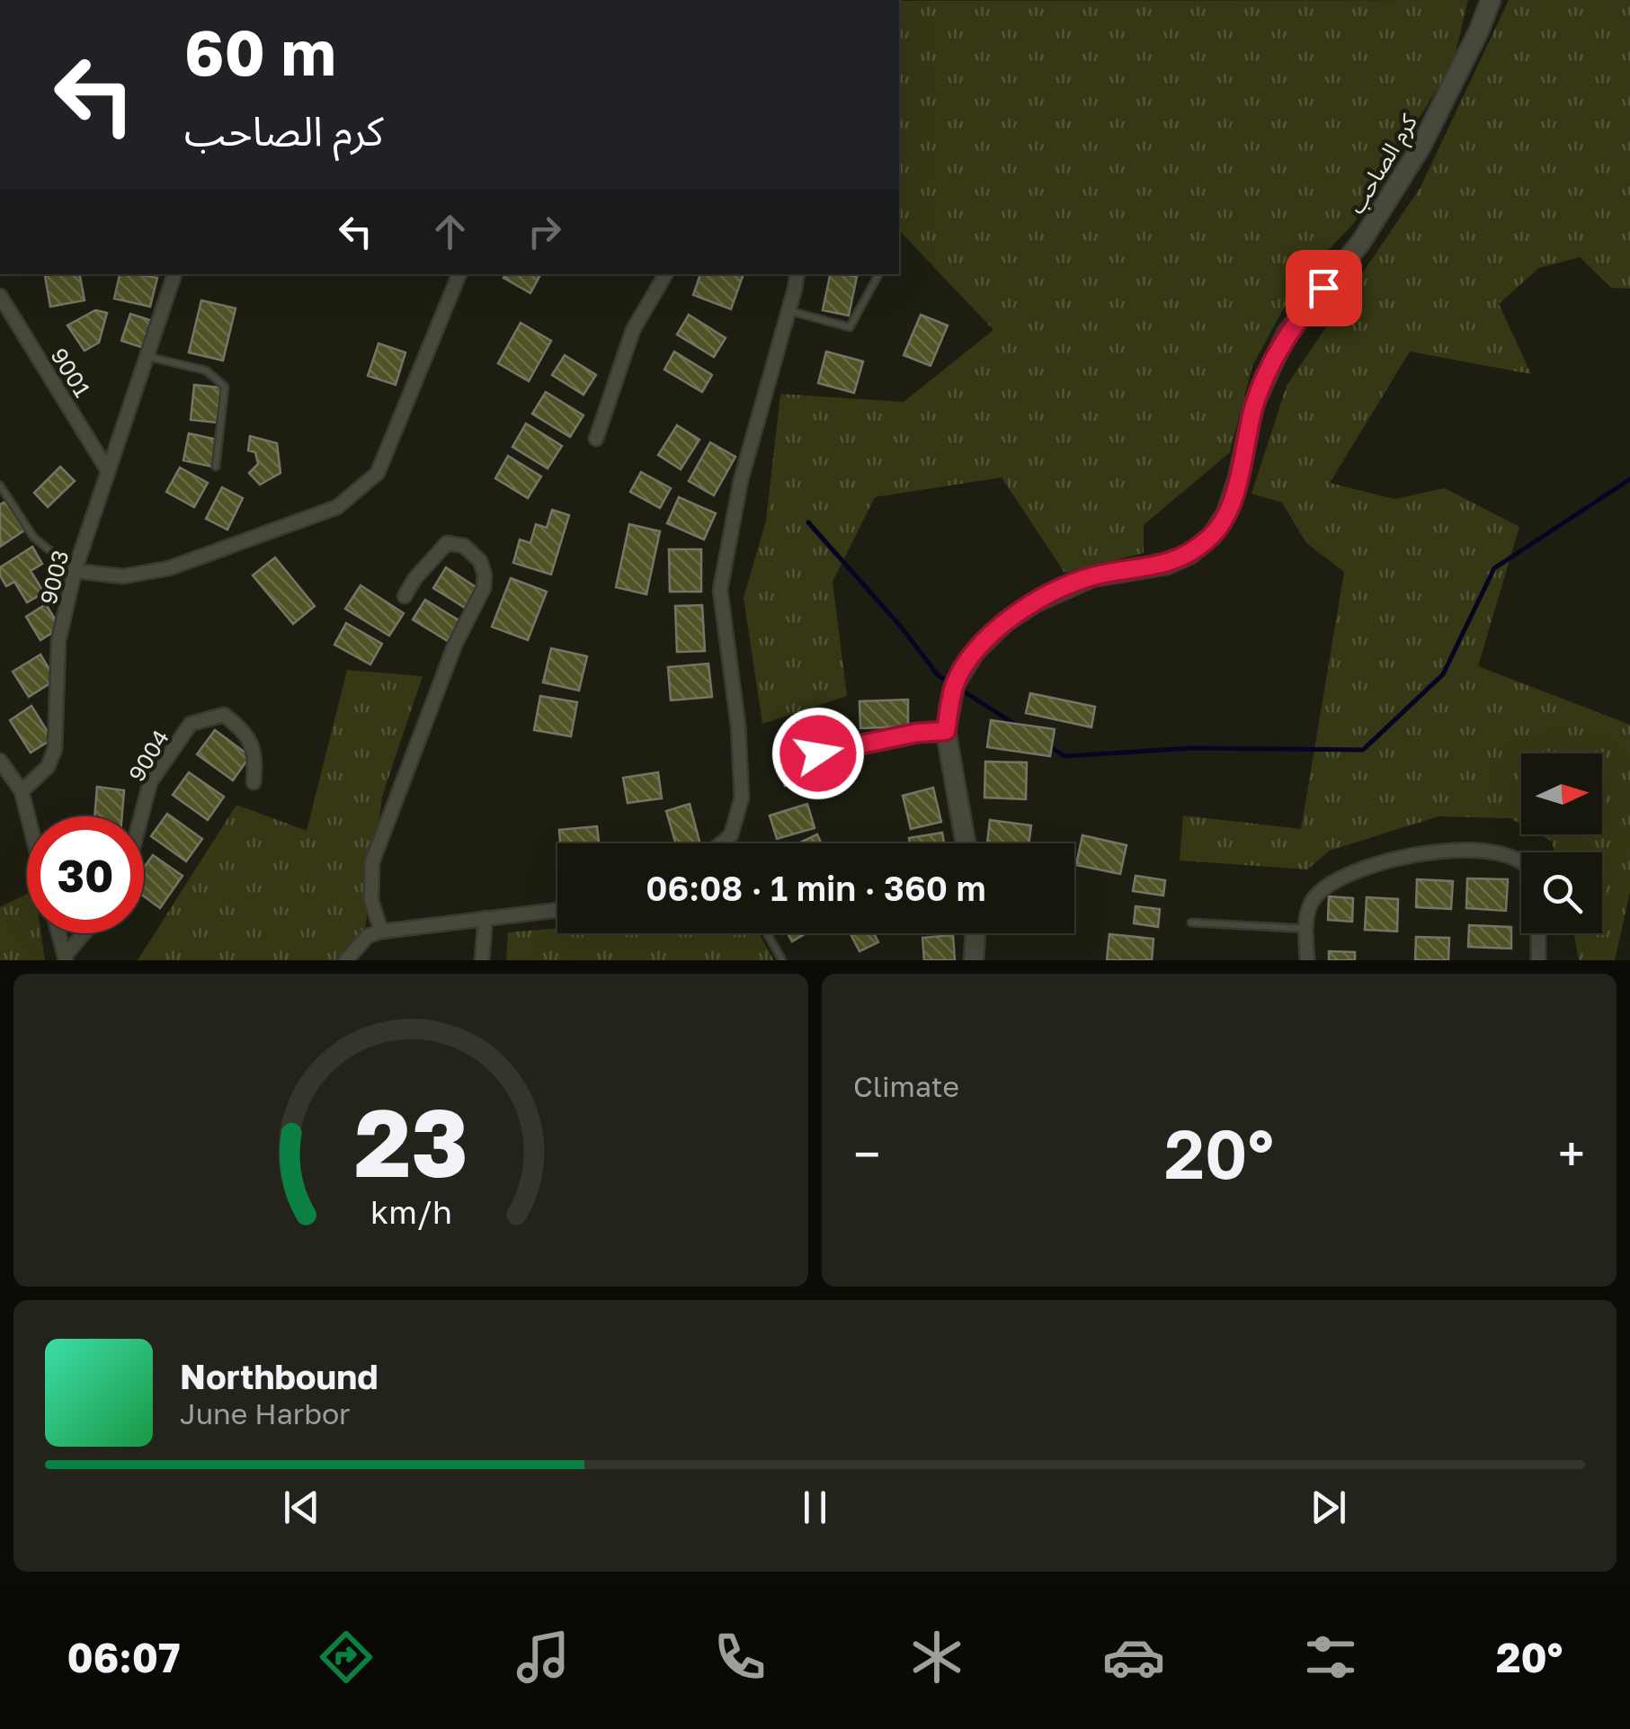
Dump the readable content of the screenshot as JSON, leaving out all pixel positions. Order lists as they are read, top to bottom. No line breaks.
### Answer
{"streets":{"street":["كرم الصاحب","9001","9003","9004"]},"crossings":[["9001","9003"]],"north":"right","page":{"turn":["60 m","كرم الصاحب"],"limit":"30","trip":"06:08 · 1 min · 360 m","tile":"Climate","heat":["−","20°","+"],"song":["Northbound","June Harbor"],"tabs":["06:07","20°"],"gauge":["23","km/h"]}}
